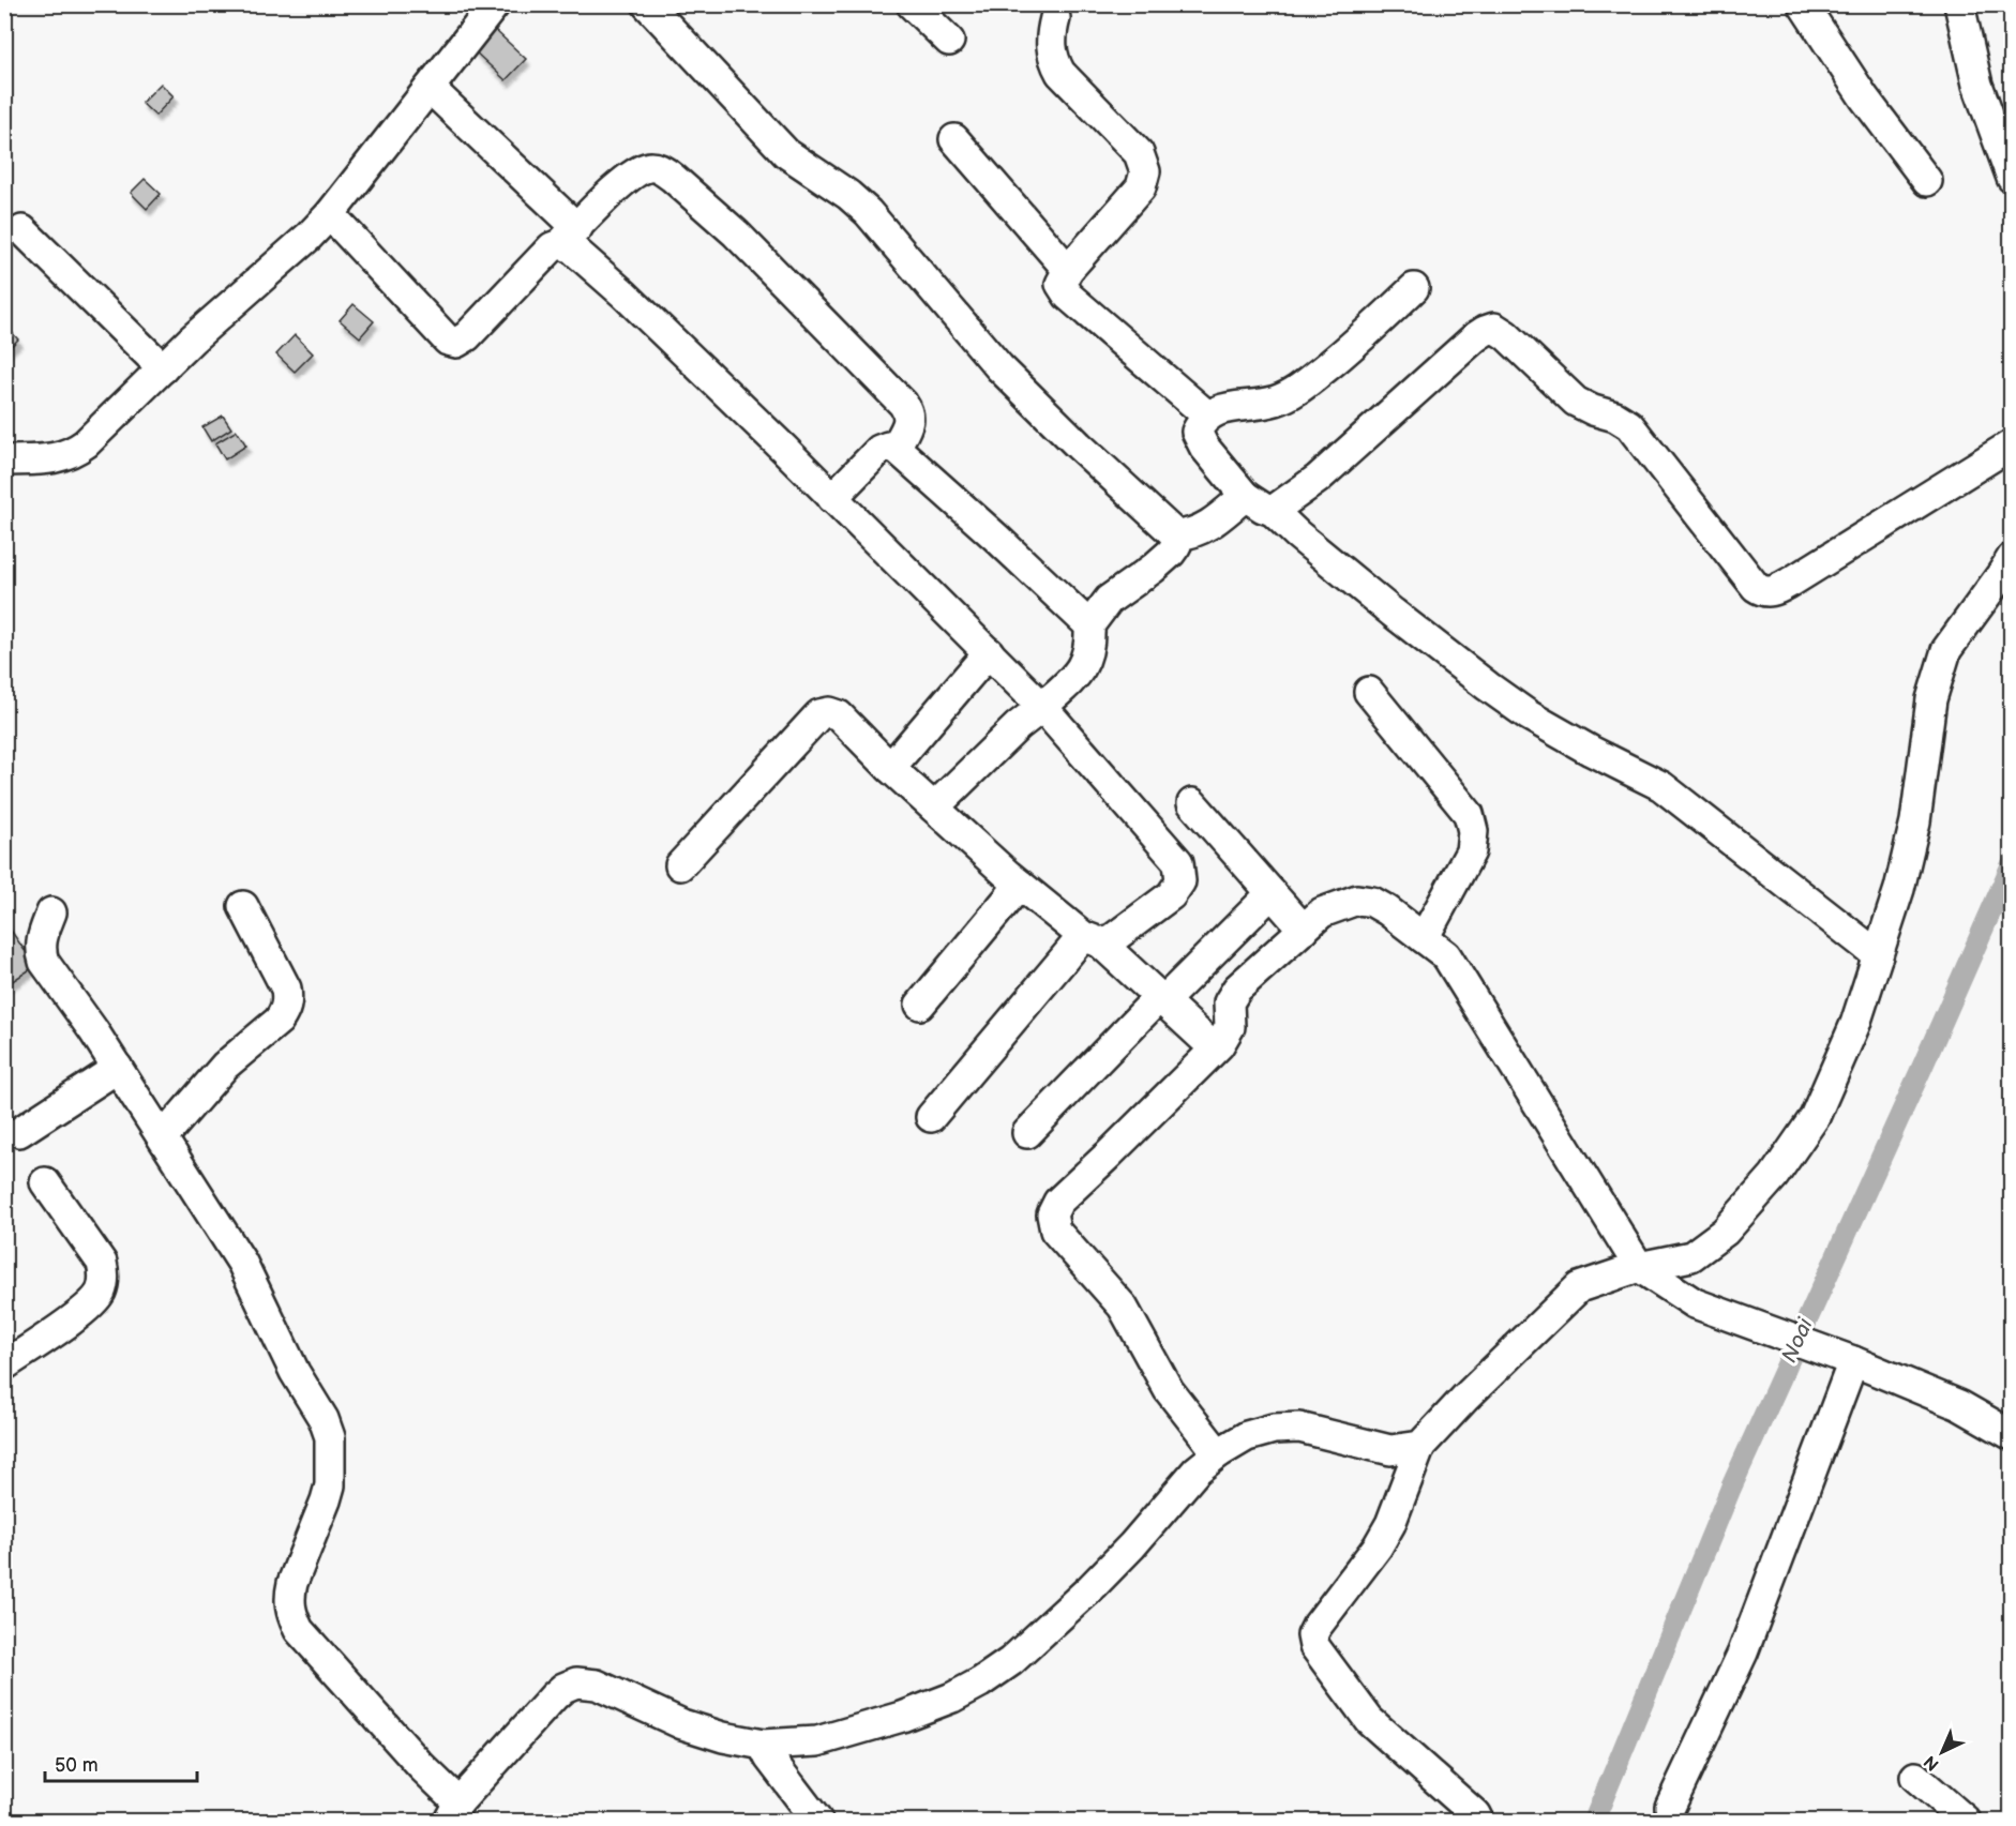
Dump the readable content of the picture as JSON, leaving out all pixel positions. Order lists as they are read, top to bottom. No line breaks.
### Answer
{"water":["Noai"],"scale_bar":"50 m","north":"bottom left"}
